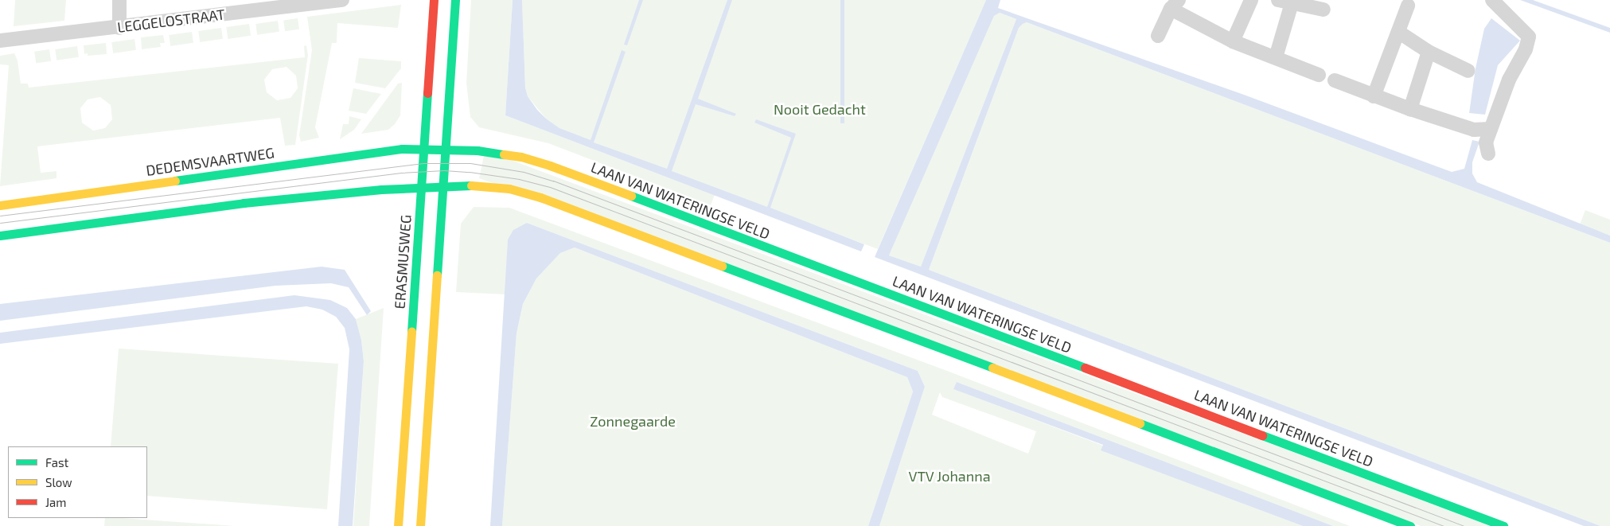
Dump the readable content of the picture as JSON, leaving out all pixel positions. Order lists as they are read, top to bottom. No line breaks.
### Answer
{"streets":{"street":["LEGGELOSTRAAT","DEDEMSVAARTWEG","LAAN VAN WATERINGSE VELD","ERASMUSWEG"]},"crossings":[["DEDEMSVAARTWEG","LAAN VAN WATERINGSE VELD"],["DEDEMSVAARTWEG","ERASMUSWEG"]],"parks":["Nooit Gedacht","Zonnegaarde","VTV Johanna"],"legend":["Fast","Slow","Jam"]}
